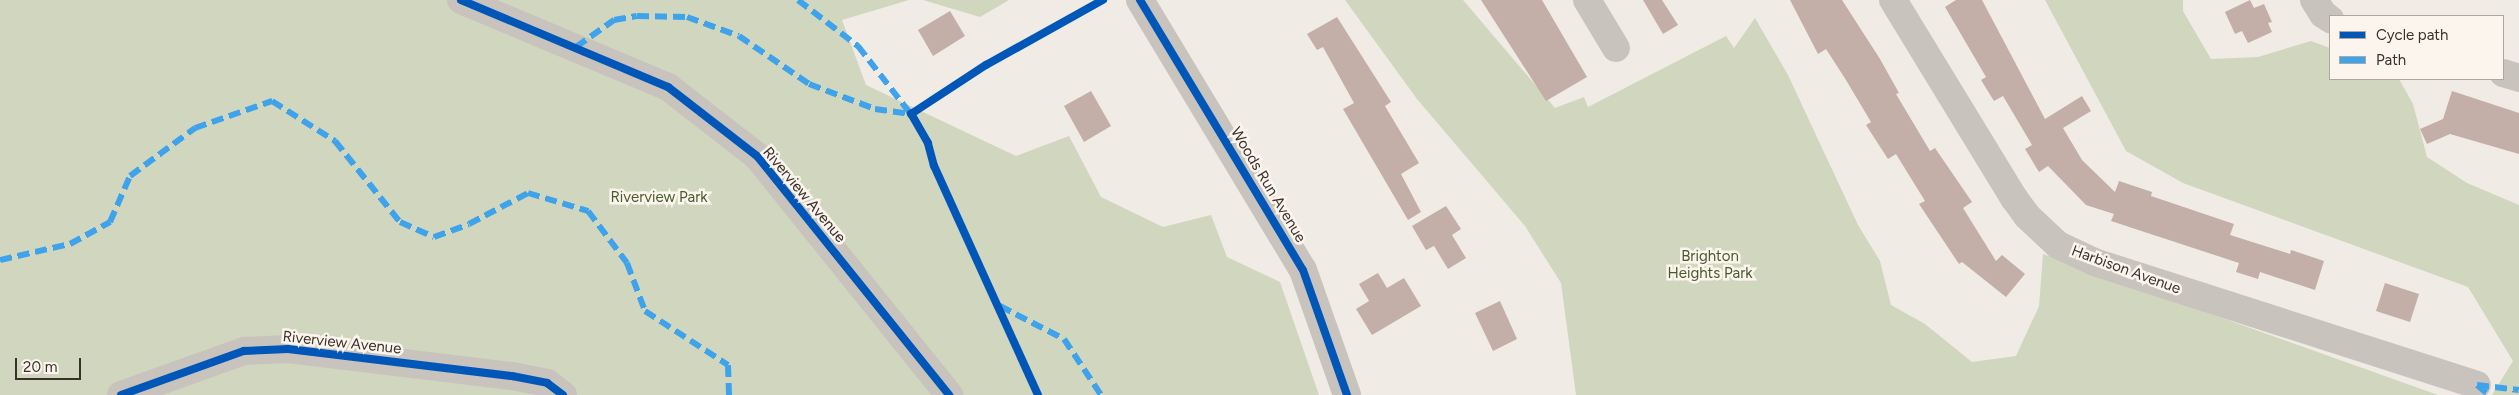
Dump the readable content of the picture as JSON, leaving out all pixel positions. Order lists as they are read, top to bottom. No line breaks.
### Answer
{"streets":{"street":["Woods Run Avenue","Riverview Avenue","Harbison Avenue"]},"parks":["Riverview Park","Brighton Heights Park"],"legend":["Cycle path","Path"],"scale_bar":"20 m"}
